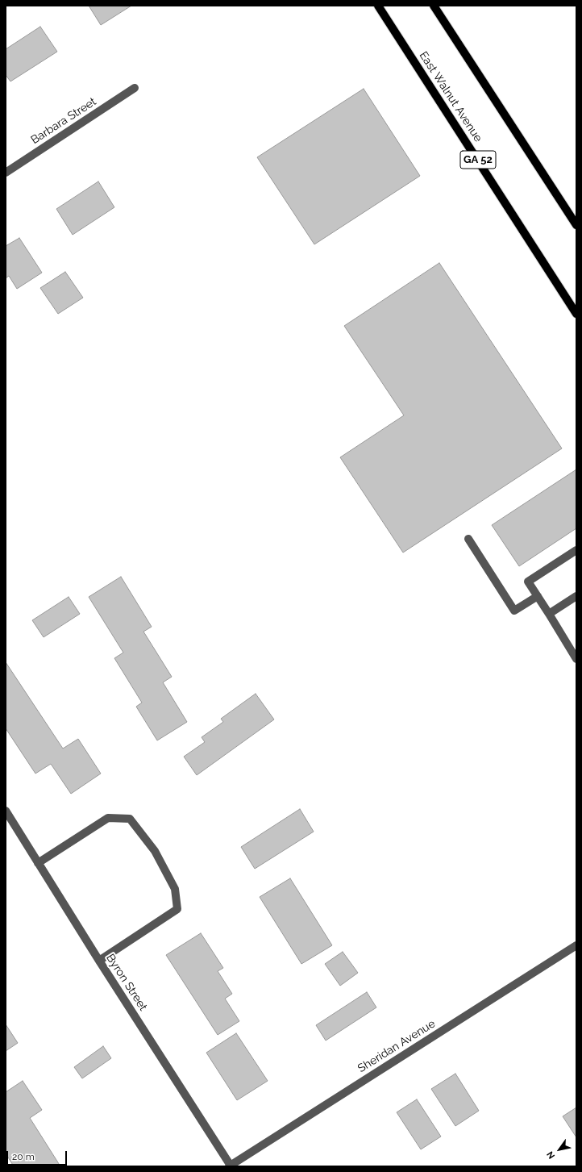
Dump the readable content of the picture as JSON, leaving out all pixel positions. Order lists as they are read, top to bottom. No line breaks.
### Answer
{"streets":{"main road":["East Walnut Avenue","GA 52"],"street":["Barbara Street","Byron Street","Sheridan Avenue"]},"crossings":[["Byron Street","Sheridan Avenue"]],"scale_bar":"20 m","north":"bottom left"}
